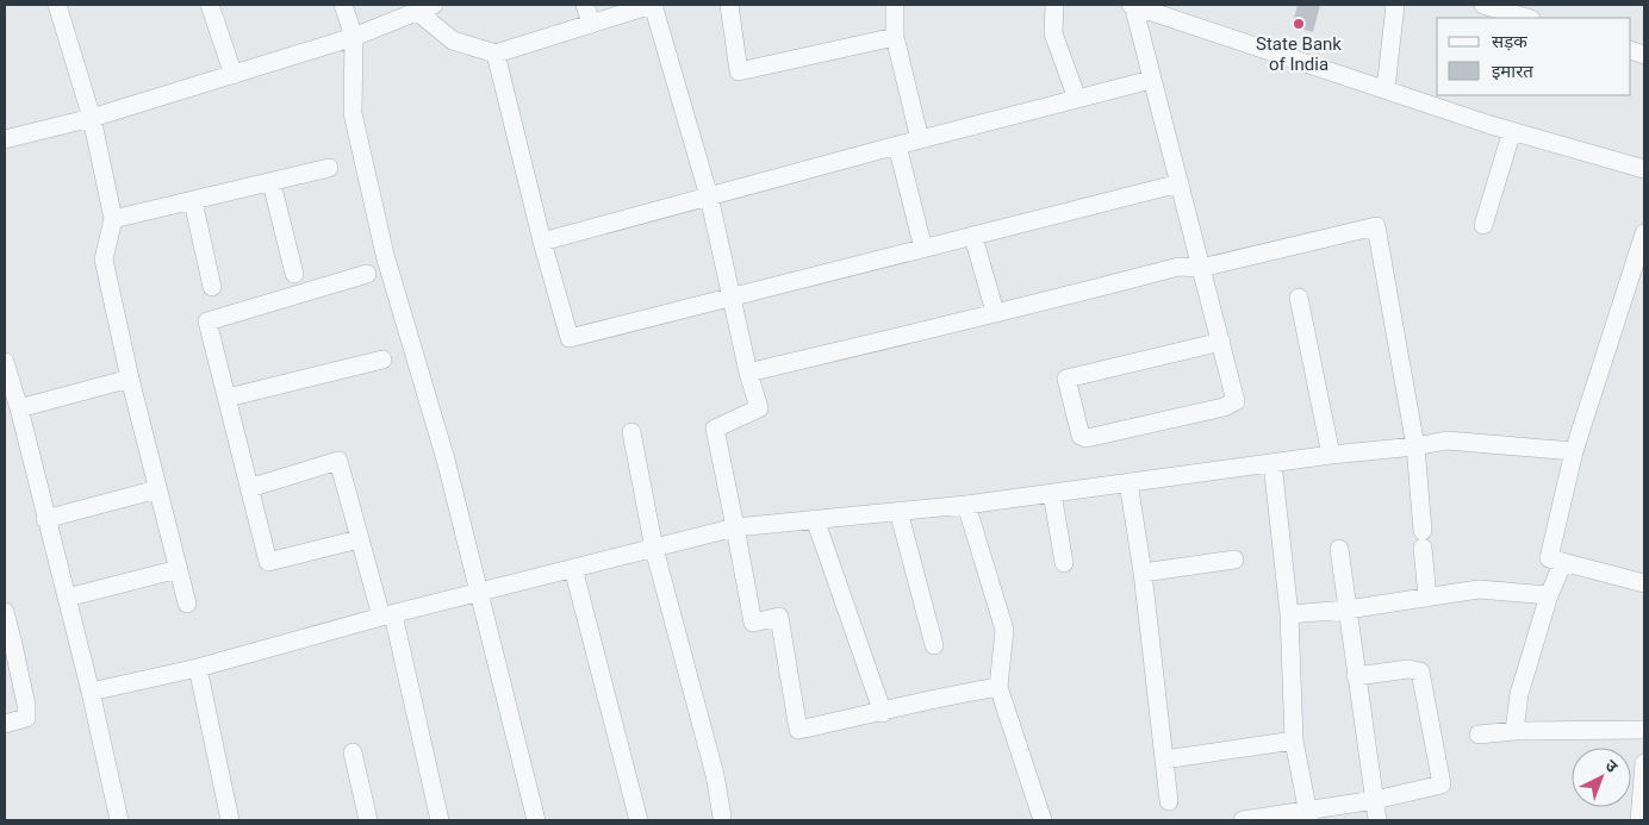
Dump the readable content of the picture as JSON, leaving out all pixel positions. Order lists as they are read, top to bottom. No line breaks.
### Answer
{"places":["State Bank of India"],"legend":["सड़क","इमारत"],"north":"top right"}
